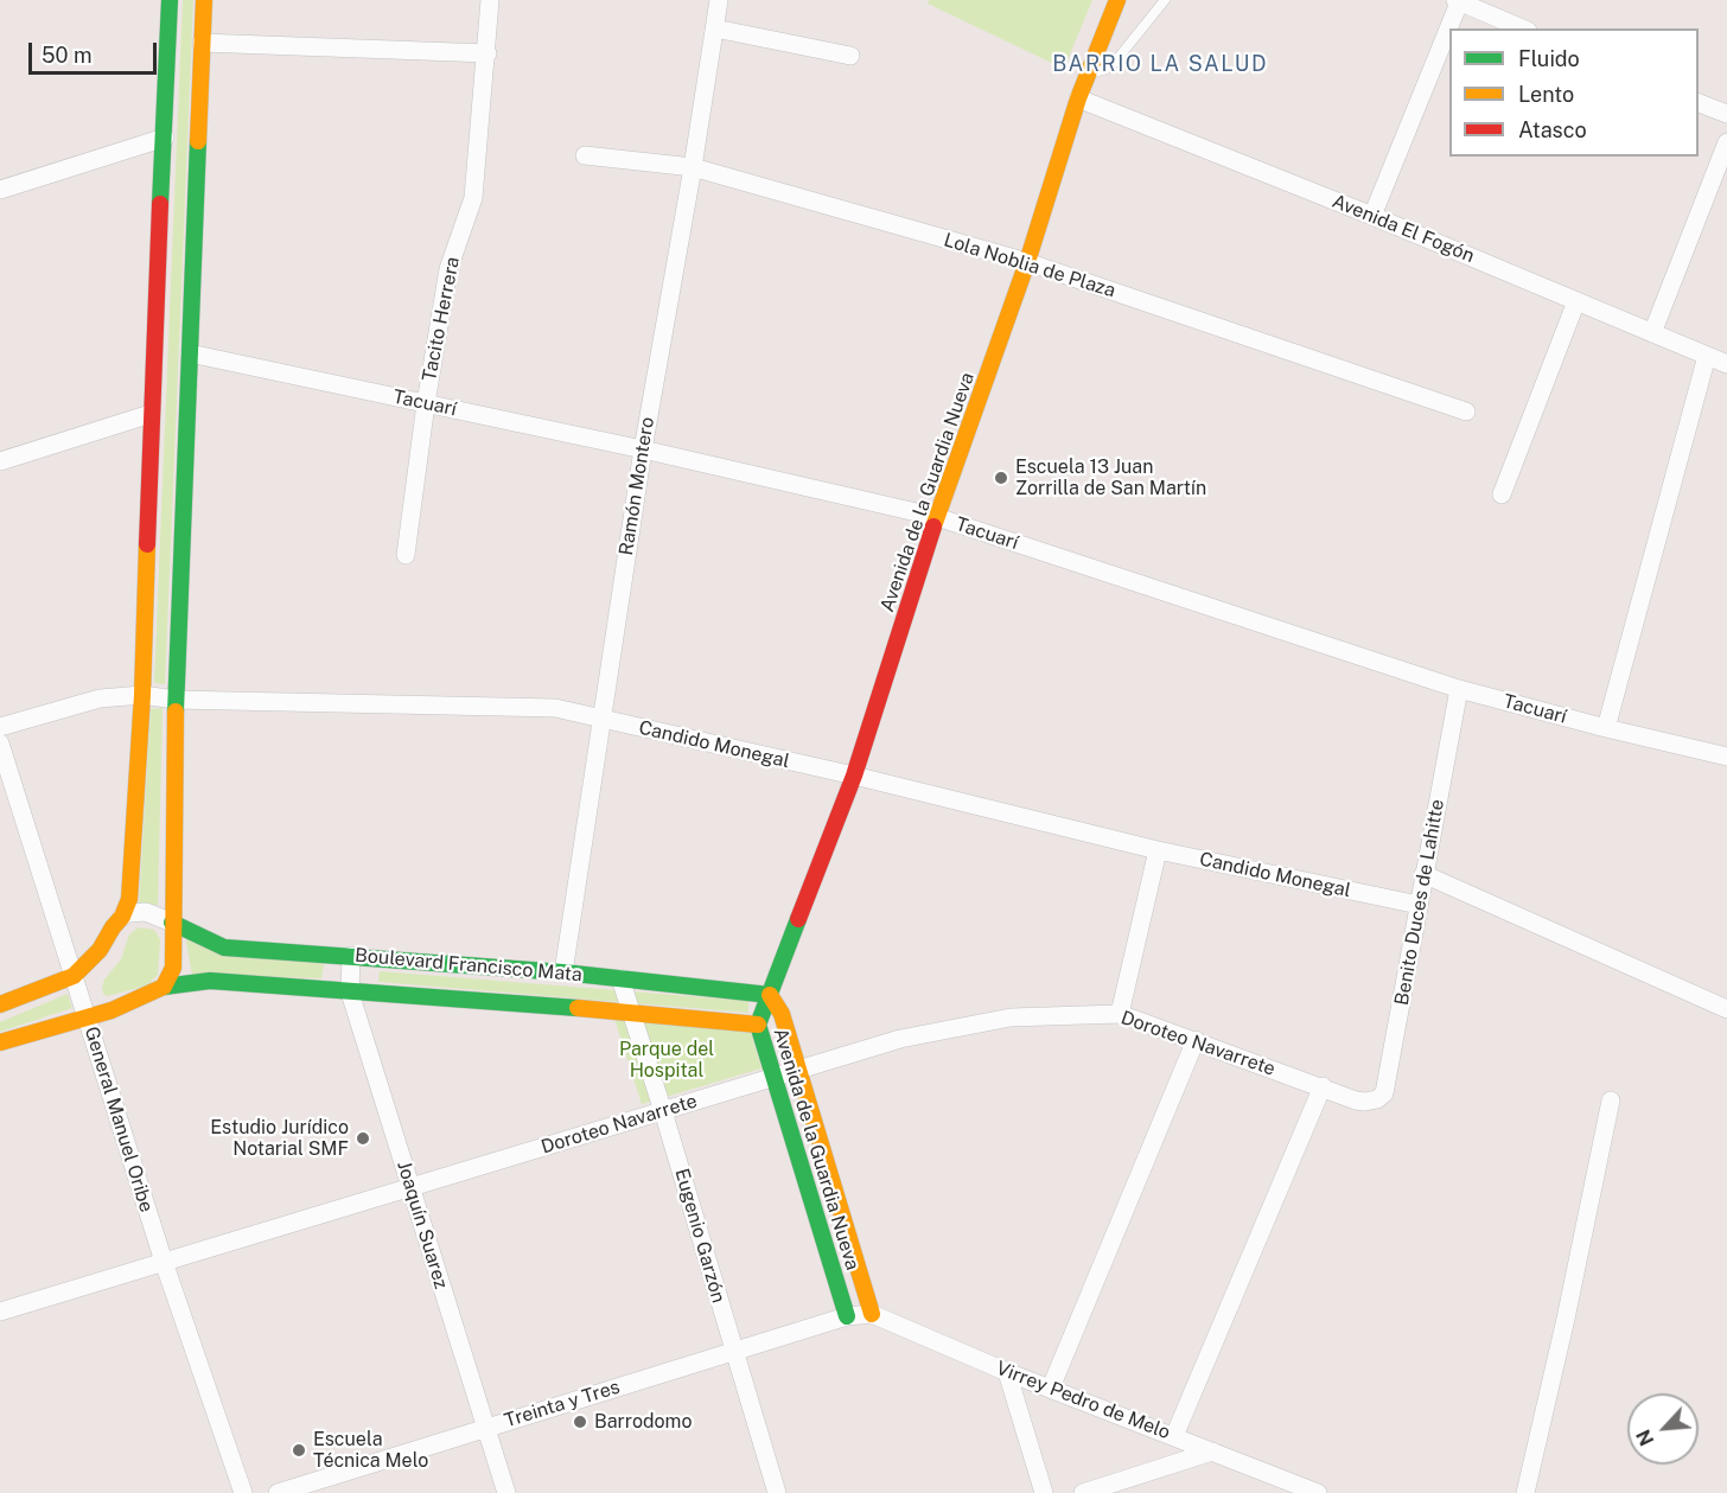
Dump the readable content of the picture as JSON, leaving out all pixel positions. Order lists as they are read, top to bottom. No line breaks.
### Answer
{"streets":{"street":["Avenida El Fogón","Lola Noblia de Plaza","Tacito Herrera","Tacuarí","Ramón Montero","Avenida de la Guardia Nueva","Candido Monegal","Benito Duces de Lahitte","Boulevard Francisco Mata","Doroteo Navarrete","General Manuel Oribe","Joaquín Suarez","Eugenio Garzón","Virrey Pedro de Melo","Treinta y Tres"]},"crossings":[["Avenida El Fogón","Avenida de la Guardia Nueva"],["Lola Noblia de Plaza","Ramón Montero"],["Lola Noblia de Plaza","Avenida de la Guardia Nueva"],["Tacito Herrera","Tacuarí"],["Tacuarí","Ramón Montero"],["Tacuarí","Avenida de la Guardia Nueva"],["Tacuarí","Benito Duces de Lahitte"],["Ramón Montero","Candido Monegal"],["Ramón Montero","Boulevard Francisco Mata"],["Avenida de la Guardia Nueva","Candido Monegal"],["Avenida de la Guardia Nueva","Boulevard Francisco Mata"],["Avenida de la Guardia Nueva","Doroteo Navarrete"],["Avenida de la Guardia Nueva","Virrey Pedro de Melo"],["Avenida de la Guardia Nueva","Treinta y Tres"],["Candido Monegal","Benito Duces de Lahitte"],["Benito Duces de Lahitte","Doroteo Navarrete"],["Boulevard Francisco Mata","General Manuel Oribe"],["Boulevard Francisco Mata","Joaquín Suarez"],["Boulevard Francisco Mata","Eugenio Garzón"],["Doroteo Navarrete","General Manuel Oribe"],["Doroteo Navarrete","Joaquín Suarez"],["Doroteo Navarrete","Eugenio Garzón"],["Joaquín Suarez","Treinta y Tres"],["Eugenio Garzón","Treinta y Tres"],["Virrey Pedro de Melo","Treinta y Tres"]],"districts":["BARRIO LA SALUD"],"parks":["Parque del Hospital"],"places":["Escuela 13 Juan Zorrilla de San Martín","Estudio Jurídico Notarial SMF","Barrodomo","Escuela Técnica Melo"],"legend":["Fluido","Lento","Atasco"],"scale_bar":"50 m","north":"bottom left"}
